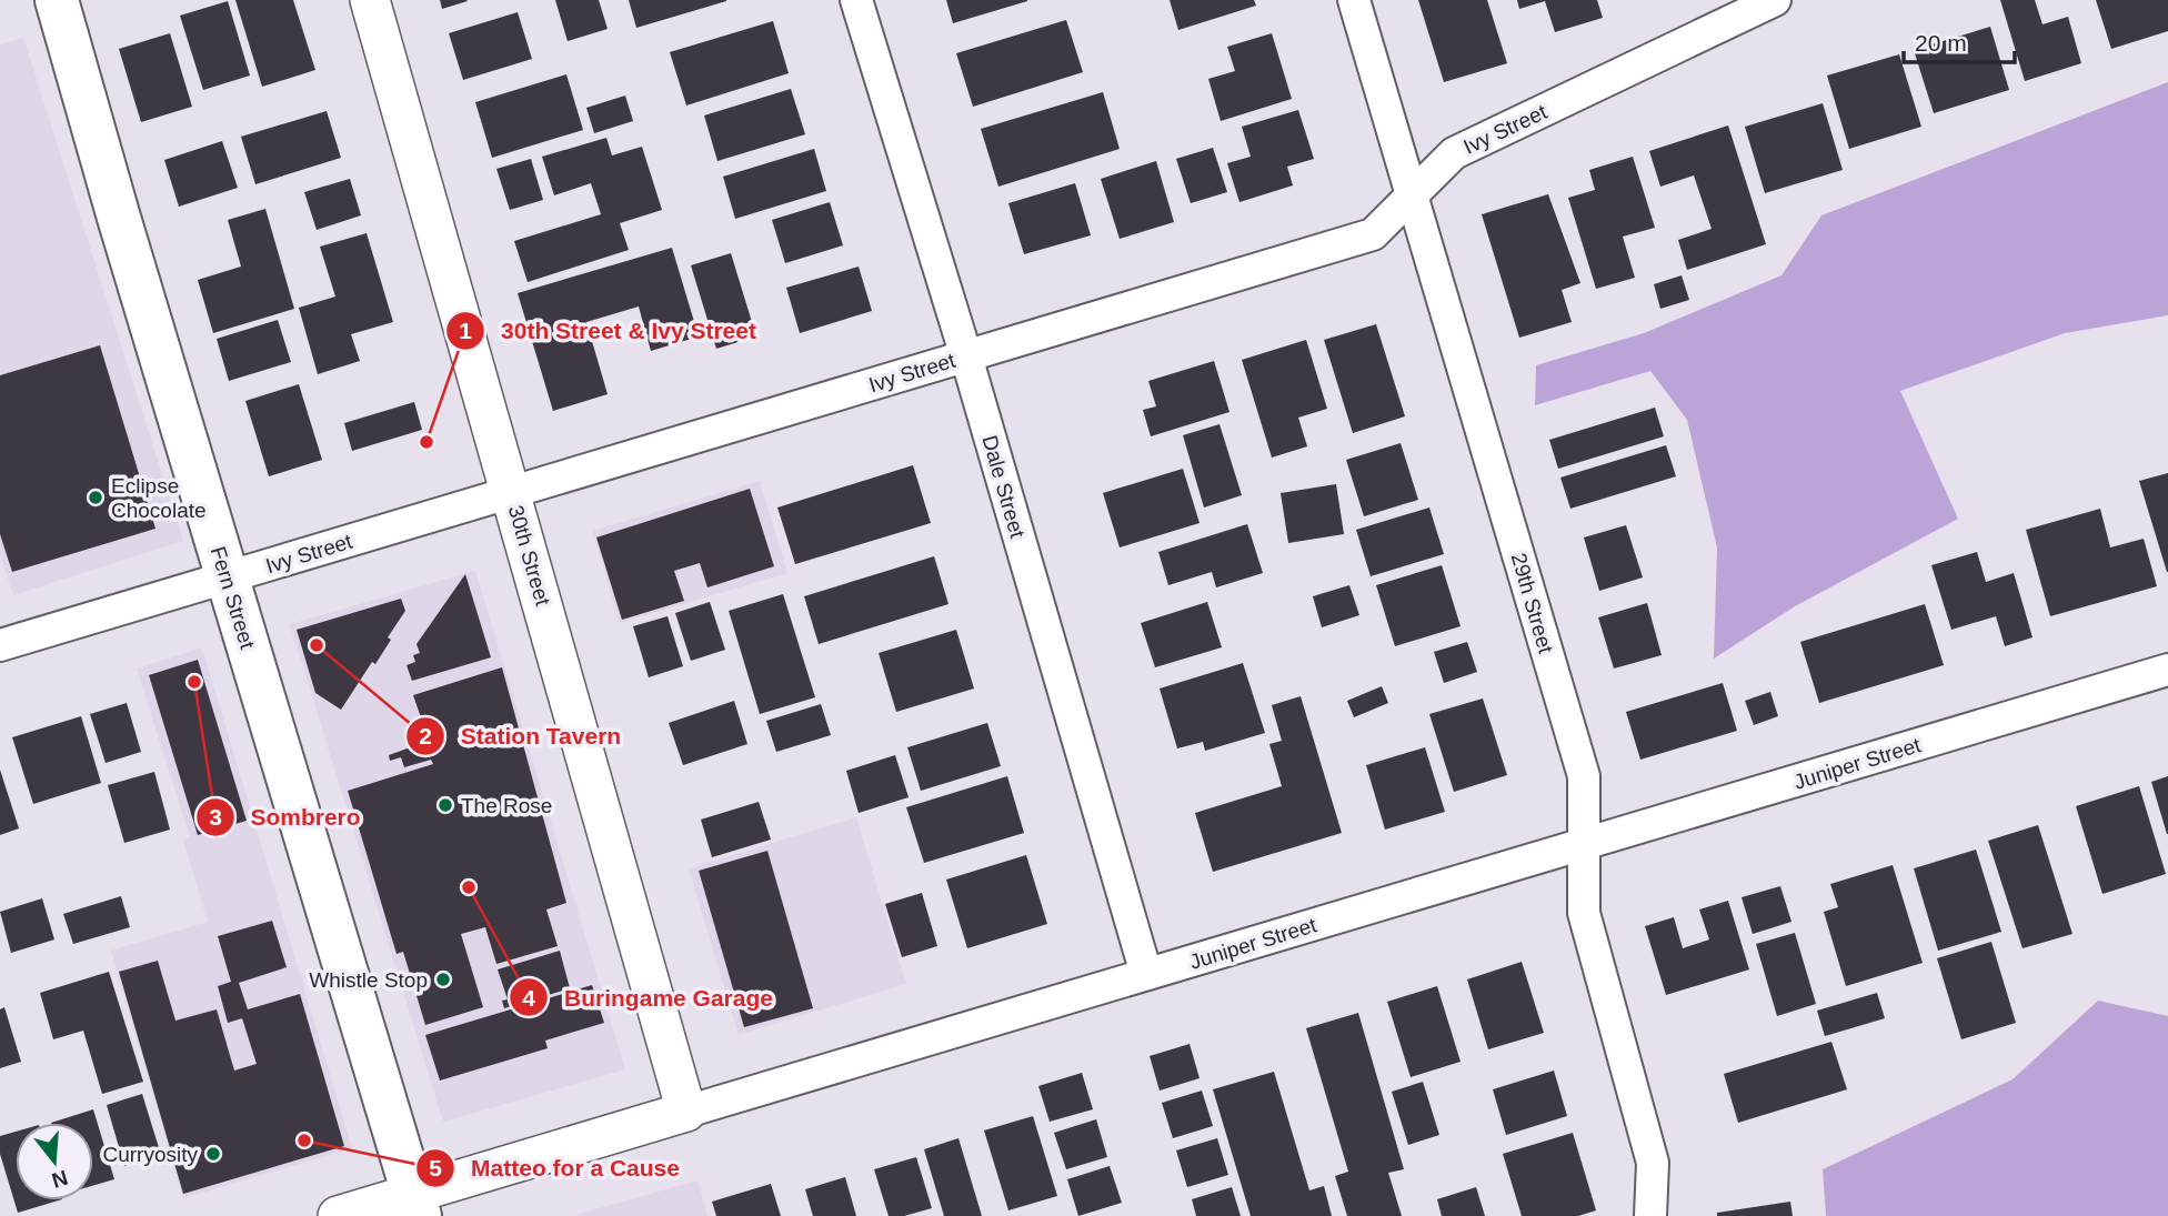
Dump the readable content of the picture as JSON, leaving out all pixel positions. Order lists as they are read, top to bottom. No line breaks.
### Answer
{"streets":{"main road":["Fern Street"],"street":["Ivy Street","Dale Street","30th Street","29th Street","Juniper Street"]},"crossings":[["Ivy Street","Dale Street"],["Ivy Street","30th Street"],["Ivy Street","Fern Street"],["Ivy Street","29th Street"],["Dale Street","Juniper Street"],["30th Street","Juniper Street"],["Fern Street","Juniper Street"],["29th Street","Juniper Street"]],"places":["30th Street & Ivy Street","Eclipse Chocolate","Station Tavern","Sombrero","The Rose","Buringame Garage","Whistle Stop","Matteo for a Cause","Curryosity"],"scale_bar":"20 m","north":"bottom"}
